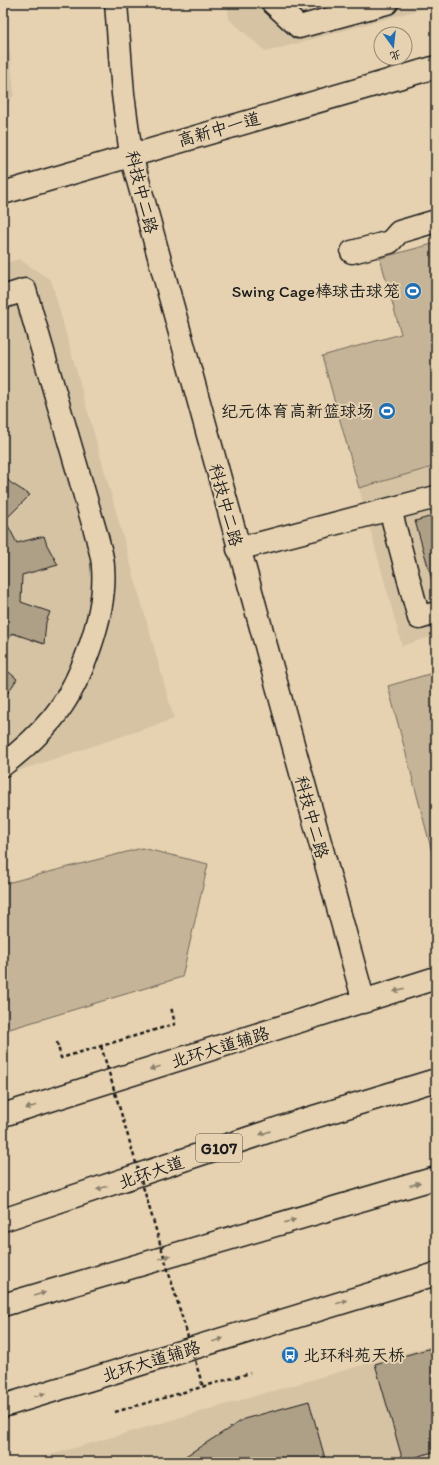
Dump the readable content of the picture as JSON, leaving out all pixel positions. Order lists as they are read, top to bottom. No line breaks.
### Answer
{"streets":{"main road":["高新中一道","科技中二路","北环大道辅路","G107","北环大道"]},"crossings":[["高新中一道","科技中二路"],["科技中二路","北环大道辅路"]],"places":{"sports":["Swing Cage棒球击球笼","纪元体育高新篮球场"],"bus stop":["北环科苑天桥"]},"north":"bottom"}
